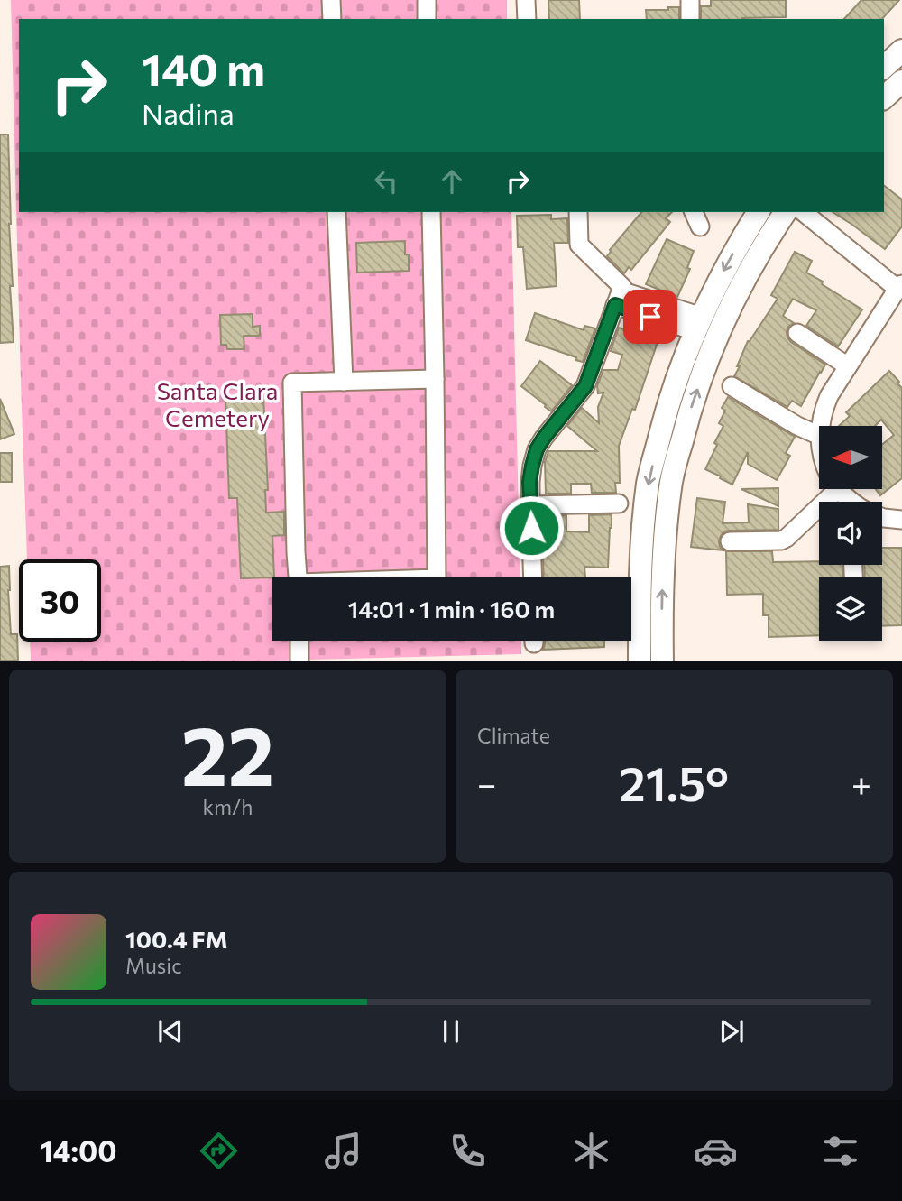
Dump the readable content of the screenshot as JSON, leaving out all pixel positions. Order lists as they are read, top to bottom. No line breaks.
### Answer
{"parks":["Santa Clara Cemetery"],"north":"left","page":{"turn":["140 m","Nadina"],"limit":"30","trip":"14:01 · 1 min · 160 m","tile":[["22","km/h"],"Climate"],"heat":["−","21.5°","+"],"song":["100.4 FM","Music"],"tabs":"14:00"}}
